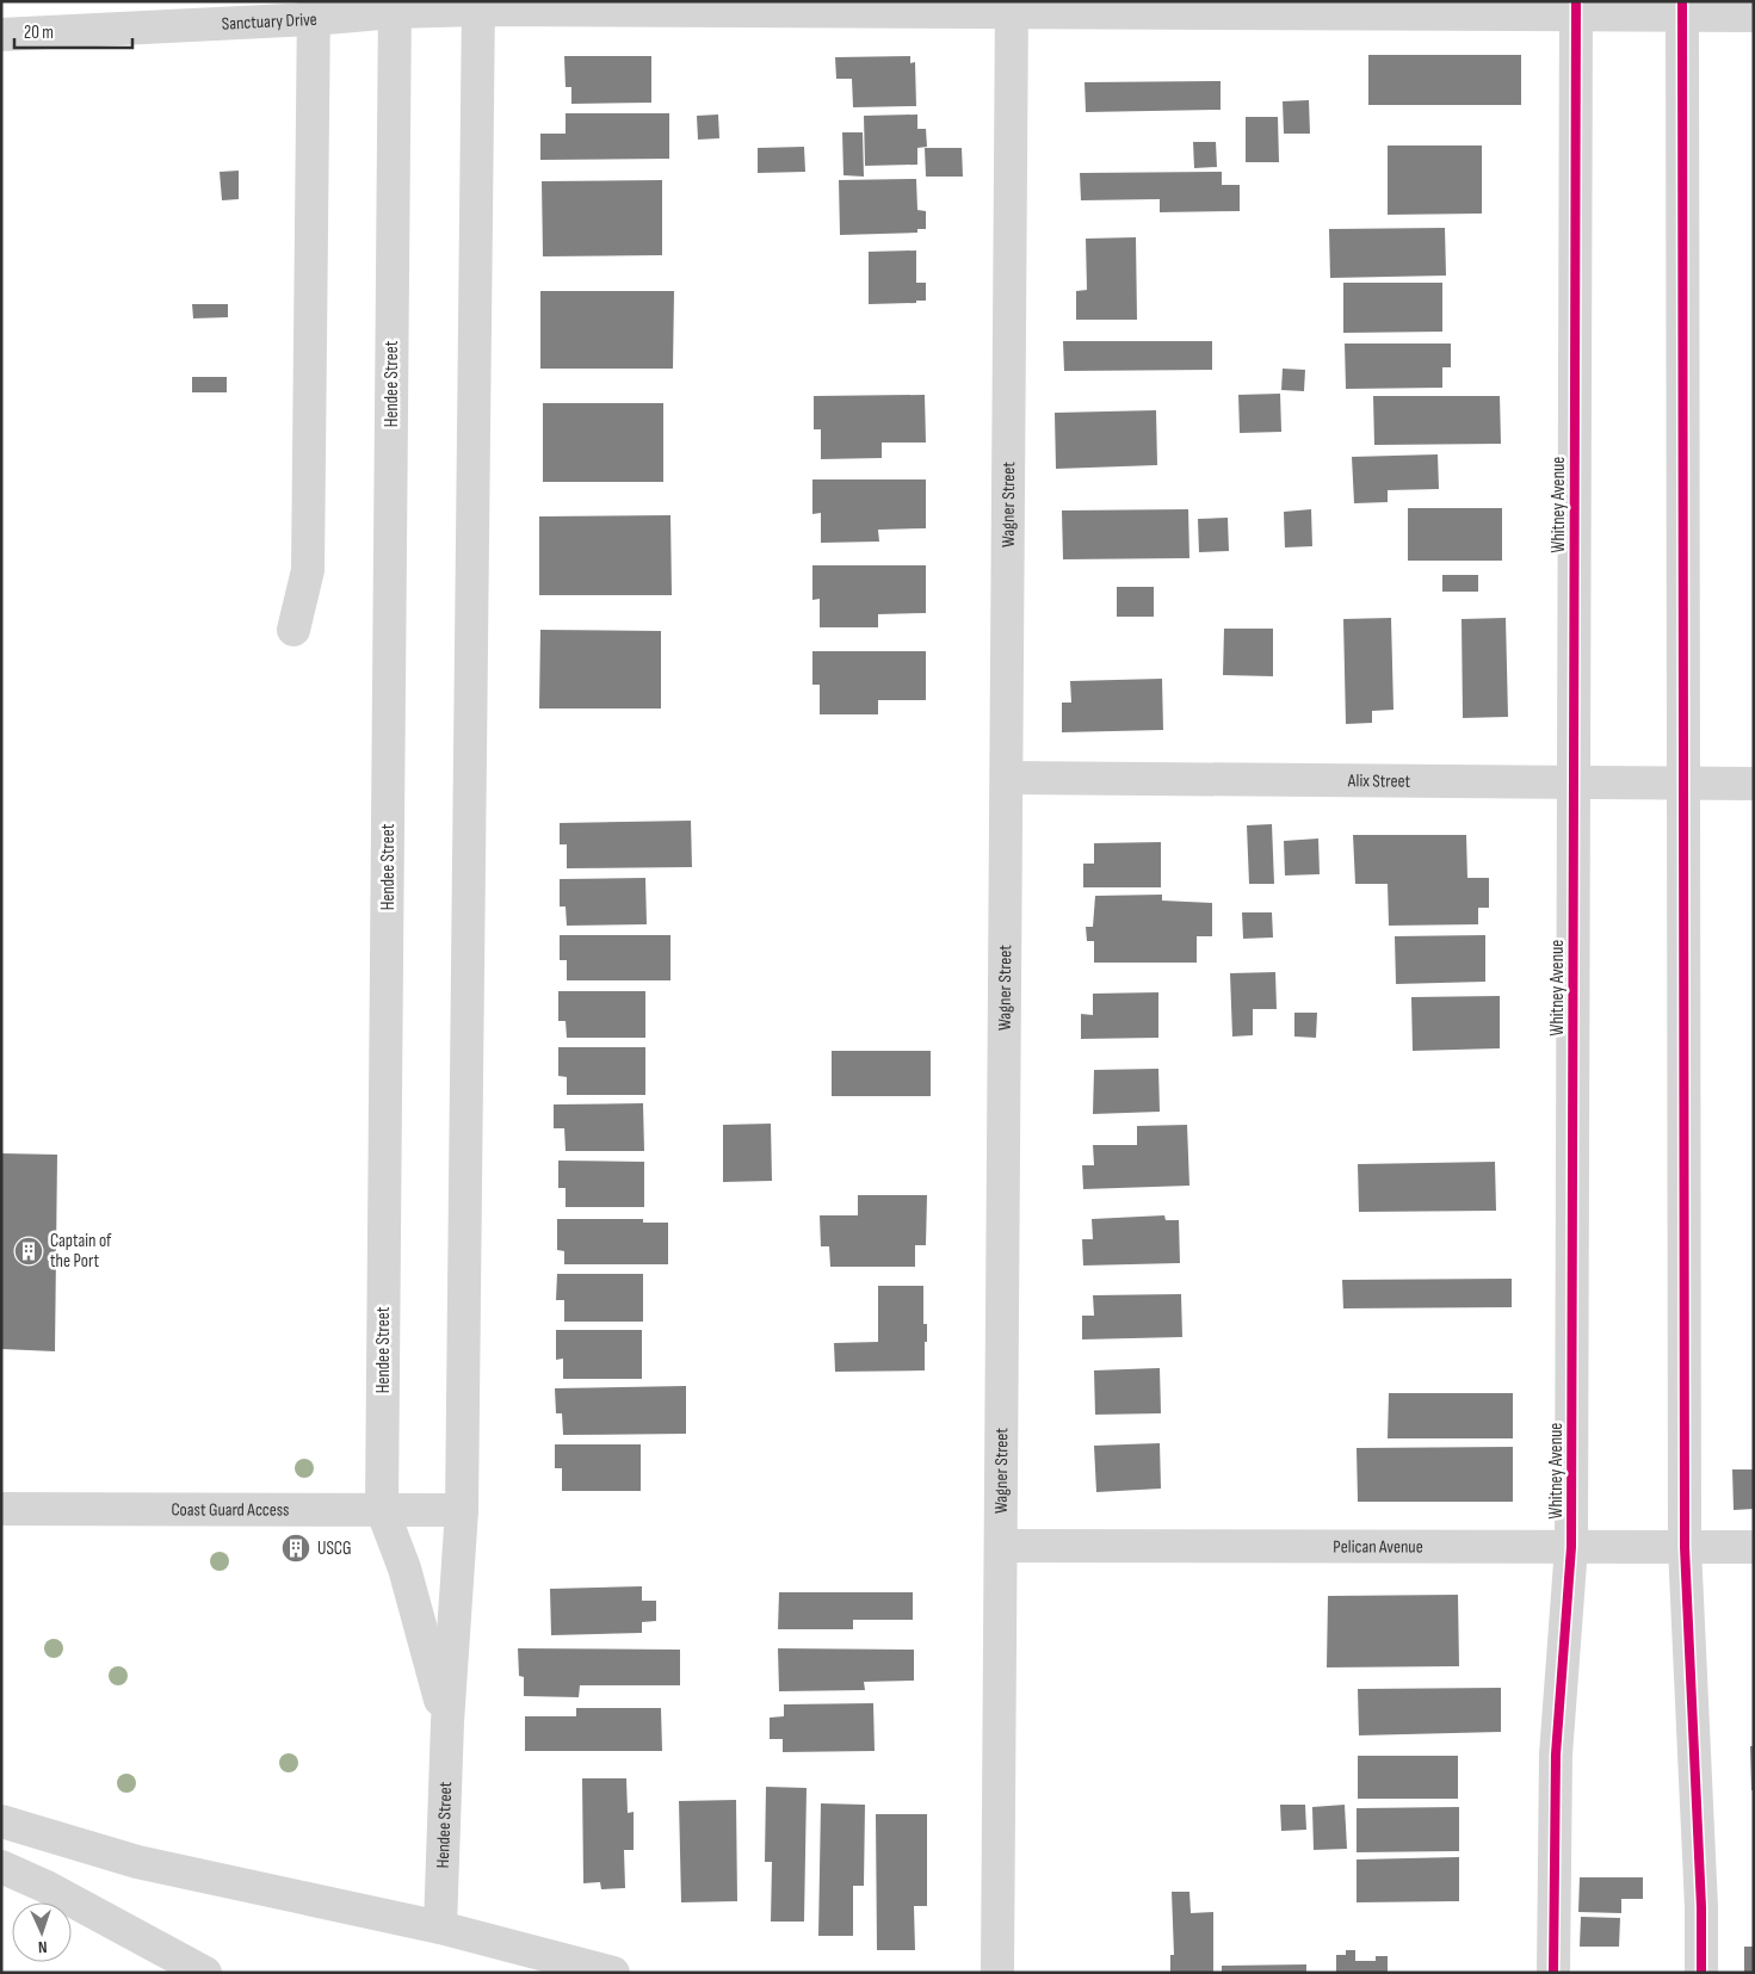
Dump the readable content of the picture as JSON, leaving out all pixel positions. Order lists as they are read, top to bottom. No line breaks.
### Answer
{"streets":{"street":["Sanctuary Drive","Hendee Street","Wagner Street","Whitney Avenue","Alix Street","Coast Guard Access","Pelican Avenue"]},"crossings":[["Sanctuary Drive","Hendee Street"],["Sanctuary Drive","Wagner Street"],["Sanctuary Drive","Whitney Avenue"],["Hendee Street","Coast Guard Access"],["Wagner Street","Alix Street"],["Wagner Street","Pelican Avenue"],["Whitney Avenue","Alix Street"],["Whitney Avenue","Pelican Avenue"]],"places":{"building":["Captain of the Port","USCG"]},"scale_bar":"20 m","north":"bottom"}
